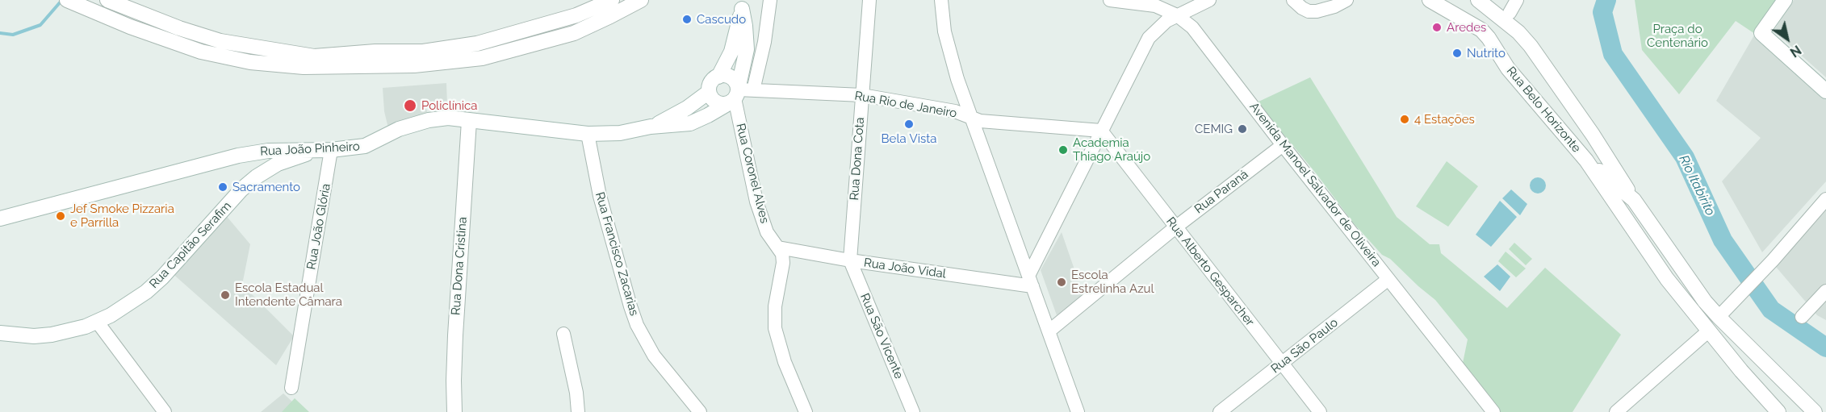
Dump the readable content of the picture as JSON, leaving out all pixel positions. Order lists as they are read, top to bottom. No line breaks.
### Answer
{"streets":{"street":["Rua Rio de Janeiro","Rua Belo Horizonte","Rua João Pinheiro","Rua Dona Cota","Rua Coronel Alves","Avenida Manoel Salvador de Oliveira","Rua Paraná","Rua João Glória","Rua Capitão Serafim","Rua Francisco Zacarias","Rua Dona Cristina","Rua João Vidal","Rua Alberto Gesparcher","Rua São Vicente","Rua São Paulo"]},"crossings":[["Rua Rio de Janeiro","Rua Dona Cota"],["Rua Rio de Janeiro","Rua Coronel Alves"],["Rua Rio de Janeiro","Rua Alberto Gesparcher"],["Rua João Pinheiro","Rua João Glória"],["Rua João Pinheiro","Rua Capitão Serafim"],["Rua João Pinheiro","Rua Francisco Zacarias"],["Rua João Pinheiro","Rua Dona Cristina"],["Rua Dona Cota","Rua João Vidal"],["Rua Dona Cota","Rua São Vicente"],["Rua Coronel Alves","Rua João Vidal"],["Avenida Manoel Salvador de Oliveira","Rua Paraná"],["Avenida Manoel Salvador de Oliveira","Rua São Paulo"],["Rua Paraná","Rua Alberto Gesparcher"],["Rua João Glória","Rua Capitão Serafim"],["Rua João Vidal","Rua São Vicente"],["Rua Alberto Gesparcher","Rua São Paulo"]],"water":["Rio Itabirito"],"parks":["Praça do Centenário"],"places":["Cascudo","Aredes","Nutrito","Policlínica","4 Estações","Bela Vista","CEMIG","Academia Thiago Araújo","Sacramento","Jef Smoke Pizzaria e Parrilla","Escola Estrelinha Azul","Escola Estadual Intendente Câmara"],"north":"bottom right"}
